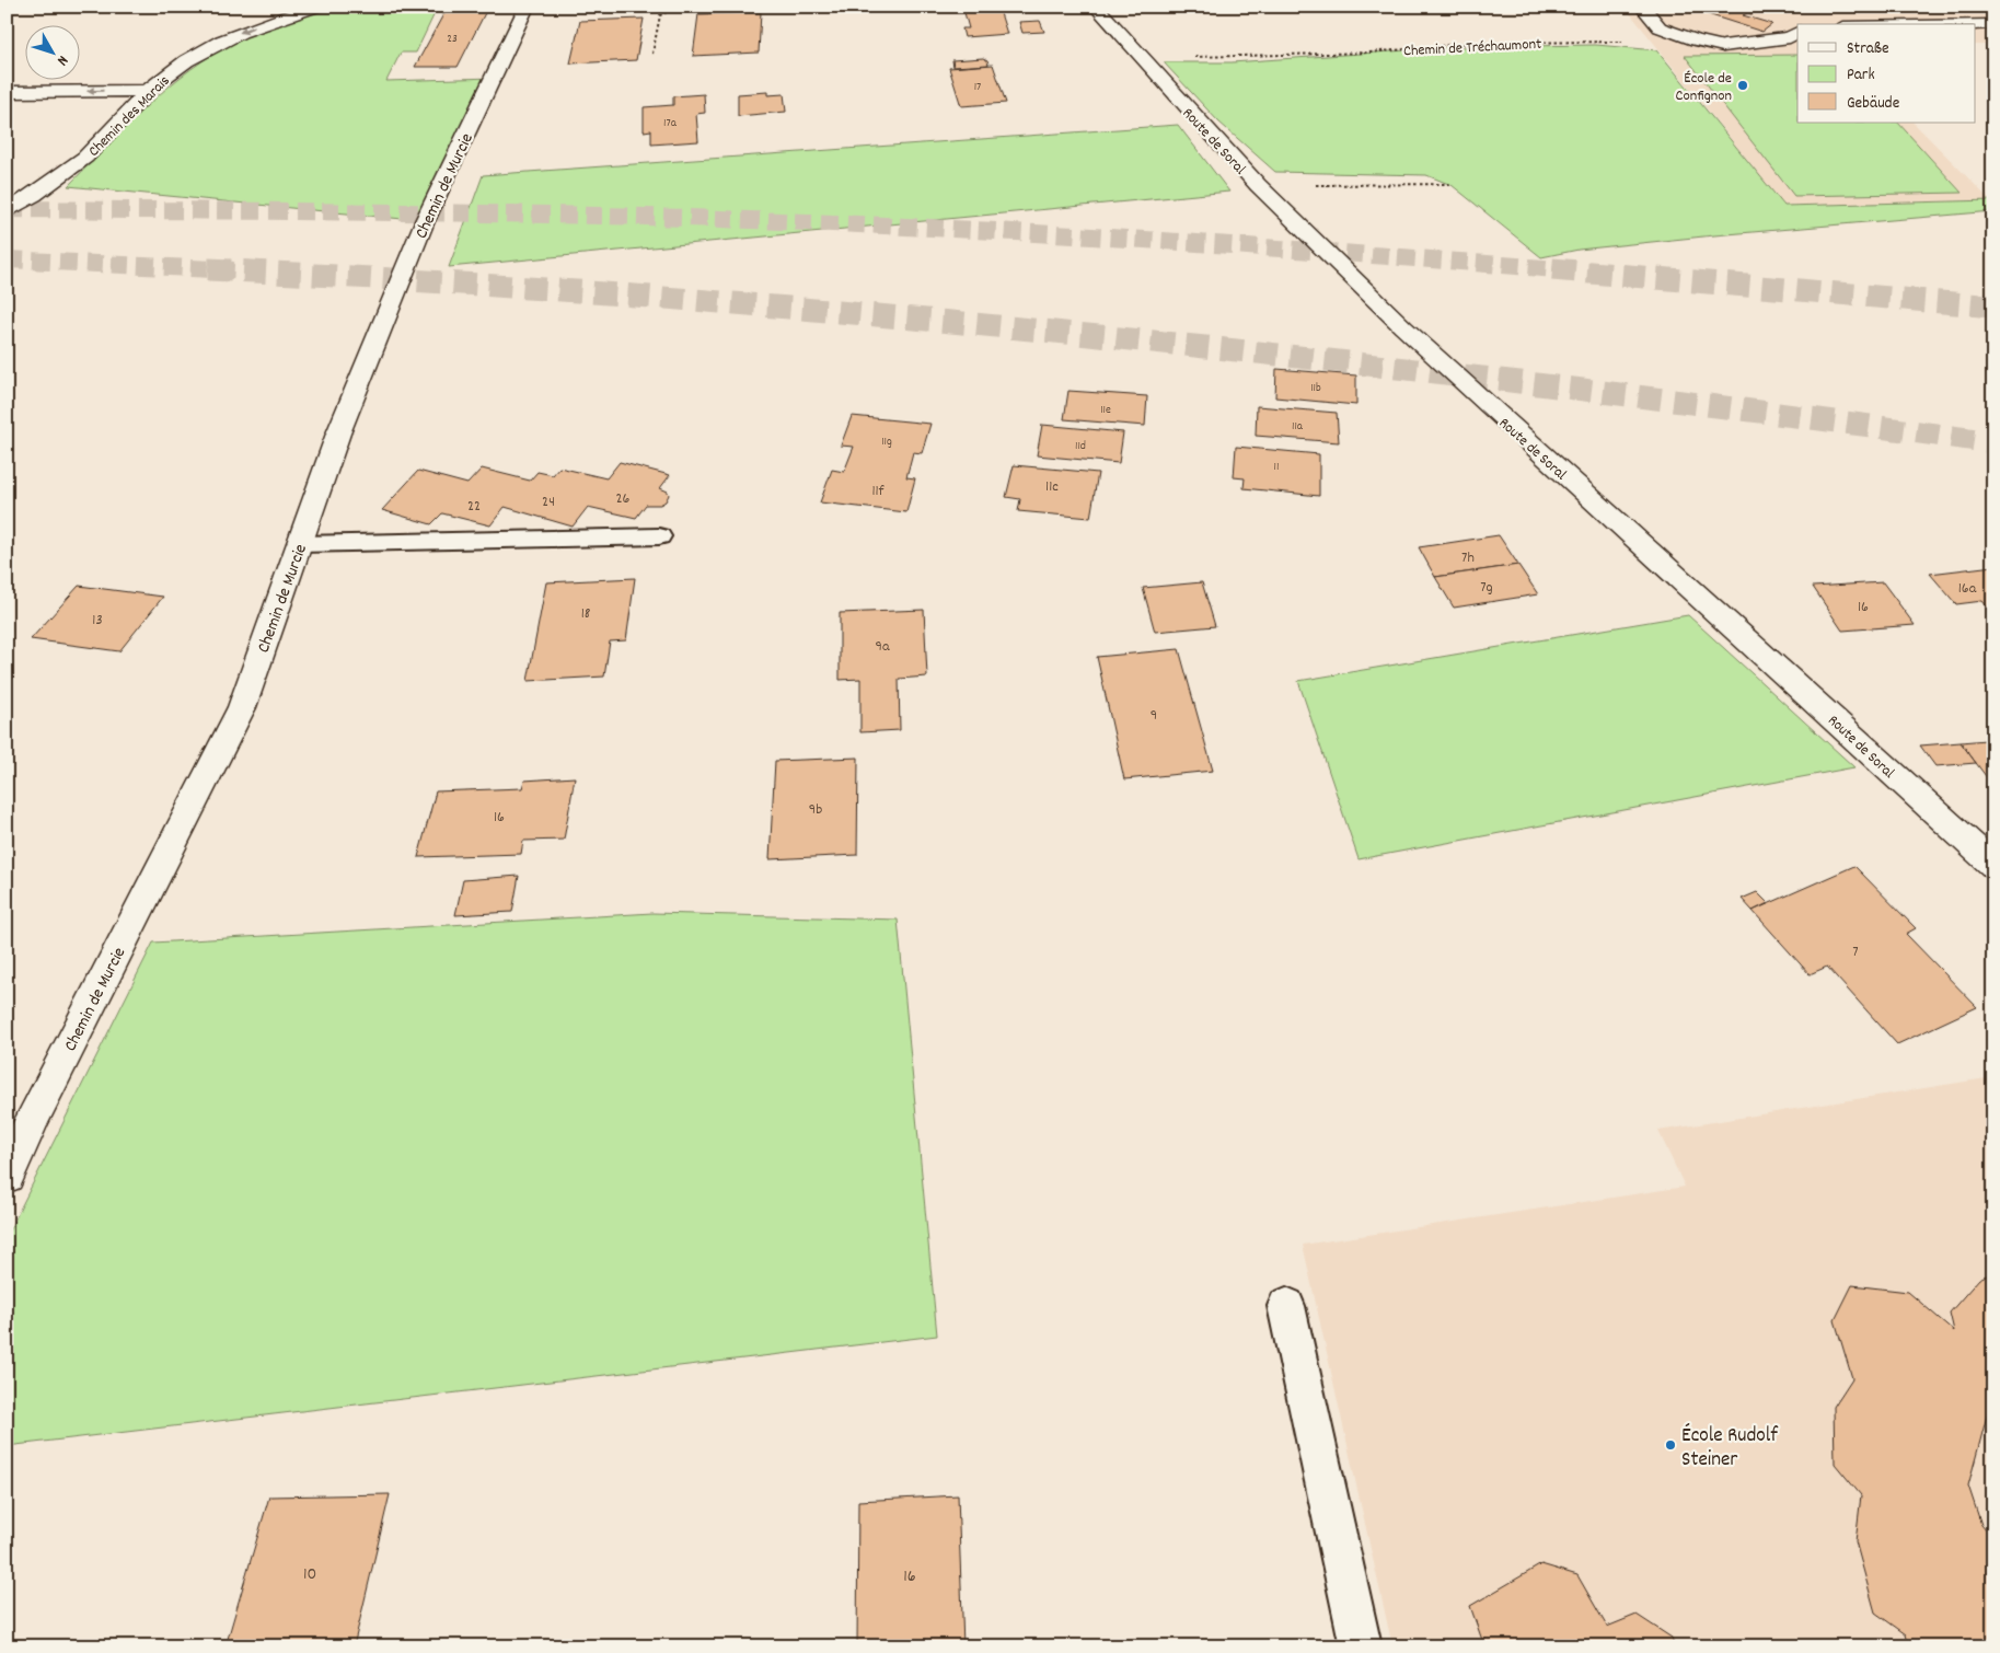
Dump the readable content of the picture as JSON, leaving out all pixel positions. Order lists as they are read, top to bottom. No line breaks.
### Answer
{"streets":{"street":["Chemin des Marais","Route de Soral","Chemin de Murcie"],"path":["Chemin de Tréchaumont"]},"crossings":[["Chemin de Tréchaumont","Route de Soral"]],"one_way":["Chemin des Marais"],"places":["École de Confignon","École Rudolf Steiner"],"house_numbers":["23","17","17a","11b","11e","11a","11g","11d","11","11c","11f","26","24","22","7h","7g","16a","16","18","13","9a","9","9b","16","7","10","16"],"legend":["Straße","Park","Gebäude"],"north":"bottom right"}
